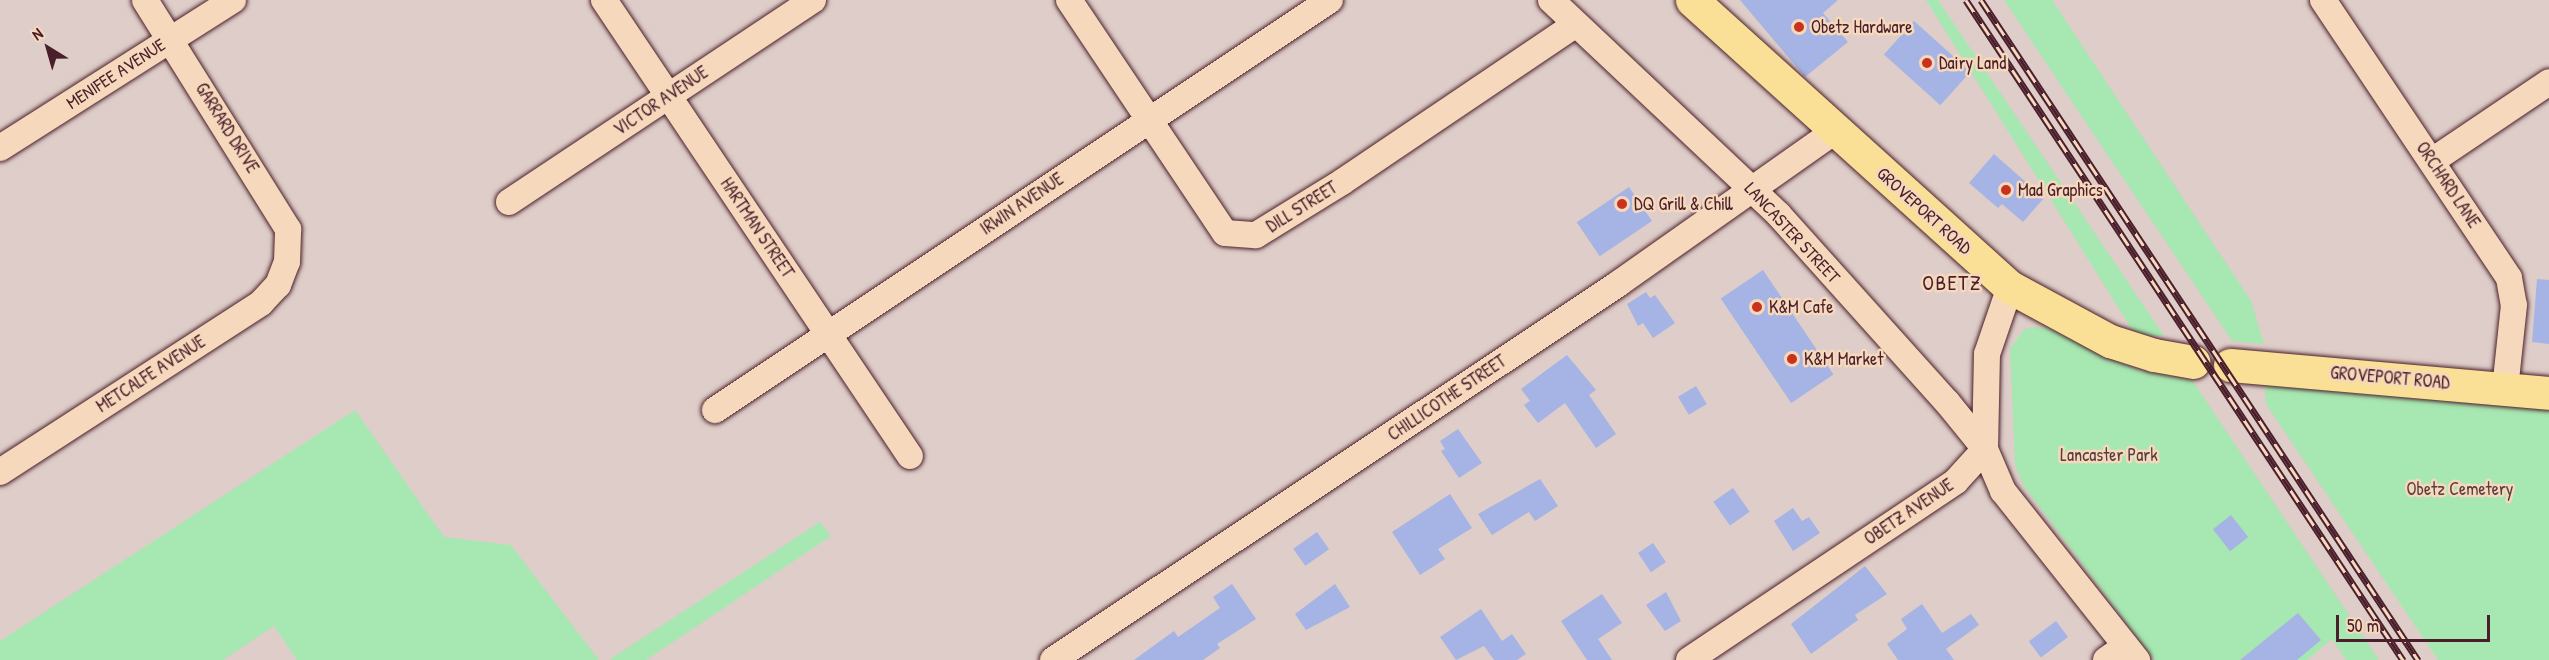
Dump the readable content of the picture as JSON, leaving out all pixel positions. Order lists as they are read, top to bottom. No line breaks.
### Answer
{"streets":{"main road":["GROVEPORT ROAD"],"street":["MENIFEE AVENUE","VICTOR AVENUE","GARRARD DRIVE","ORCHARD LANE","IRWIN AVENUE","DILL STREET","HARTMAN STREET","LANCASTER STREET","METCALFE AVENUE","CHILLICOTHE STREET","OBETZ AVENUE"]},"crossings":[["MENIFEE AVENUE","GARRARD DRIVE"],["VICTOR AVENUE","HARTMAN STREET"],["GARRARD DRIVE","METCALFE AVENUE"],["ORCHARD LANE","GROVEPORT ROAD"],["IRWIN AVENUE","DILL STREET"],["IRWIN AVENUE","HARTMAN STREET"],["DILL STREET","LANCASTER STREET"],["GROVEPORT ROAD","CHILLICOTHE STREET"],["LANCASTER STREET","CHILLICOTHE STREET"],["LANCASTER STREET","OBETZ AVENUE"]],"districts":["OBETZ"],"parks":["Lancaster Park","Obetz Cemetery"],"places":["Obetz Hardware","Dairy Land","Mad Graphics","DQ Grill & Chill","K&M Cafe","K&M Market"],"scale_bar":"50 m","north":"top left"}
